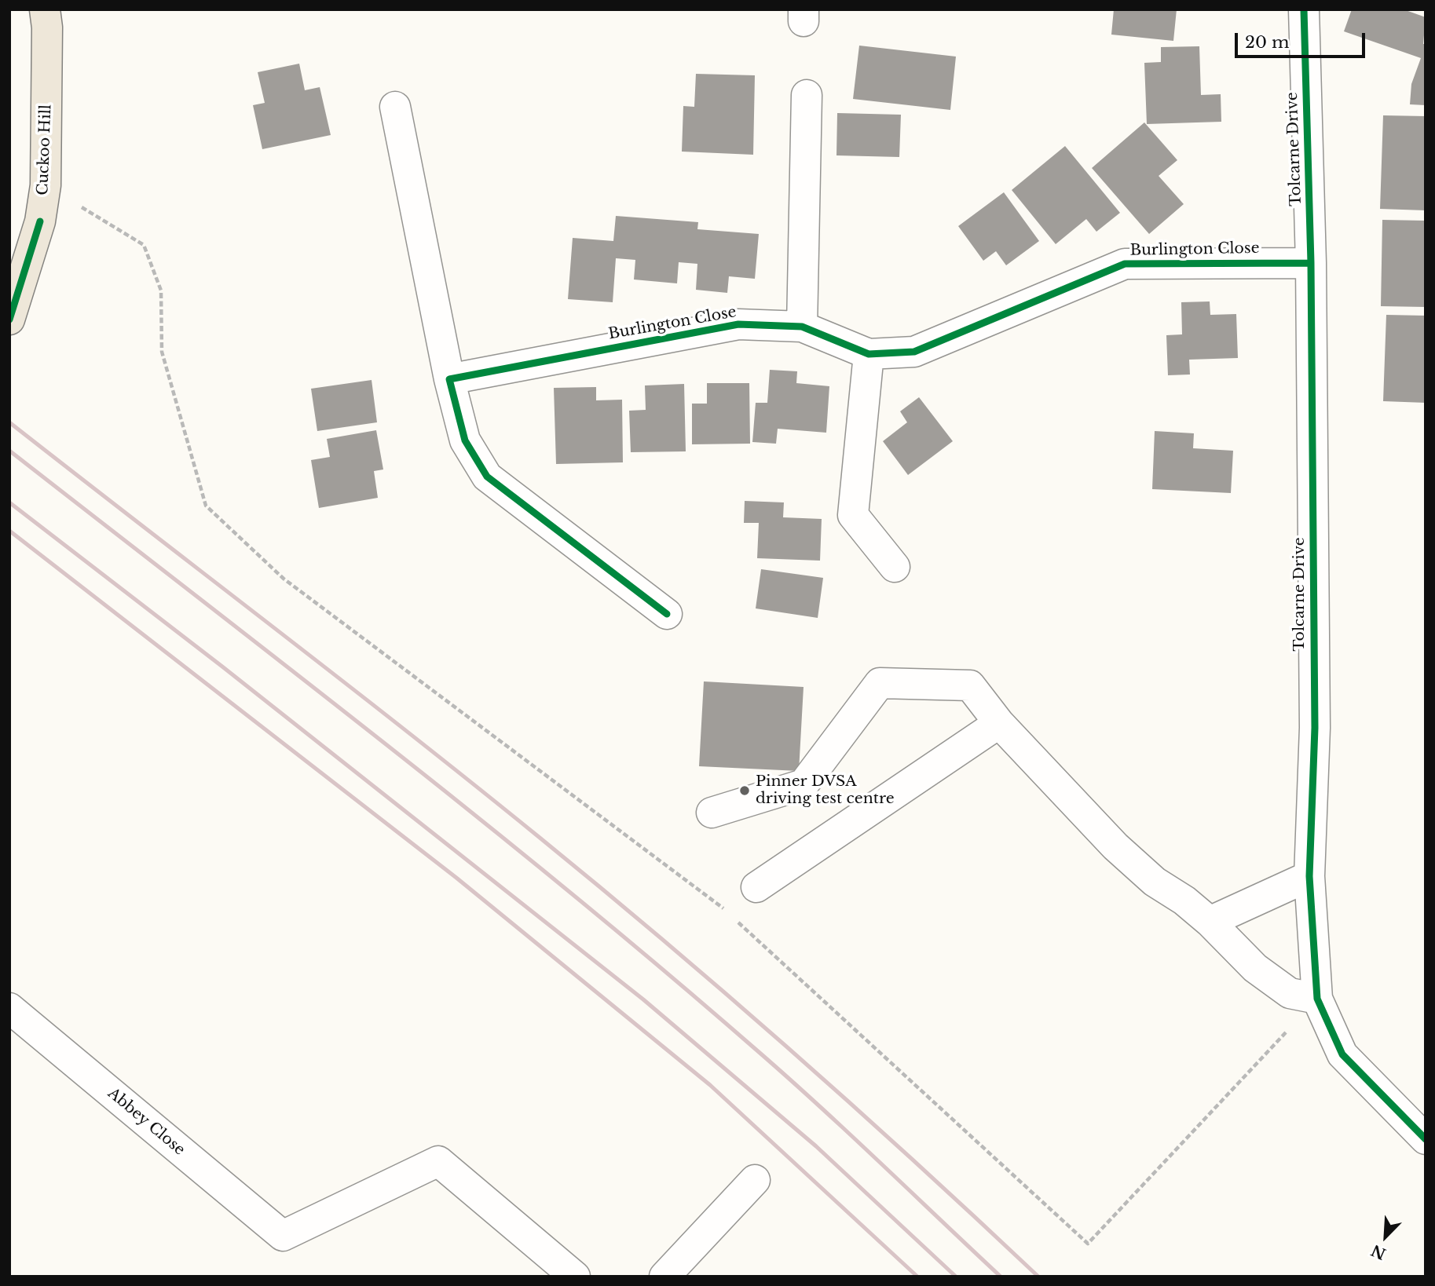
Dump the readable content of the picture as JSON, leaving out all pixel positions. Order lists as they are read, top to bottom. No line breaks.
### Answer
{"streets":{"main road":["Cuckoo Hill"],"street":["Tolcarne Drive","Burlington Close","Abbey Close"]},"crossings":[["Tolcarne Drive","Burlington Close"]],"places":["Pinner DVSA driving test centre"],"scale_bar":"20 m","north":"bottom left"}
